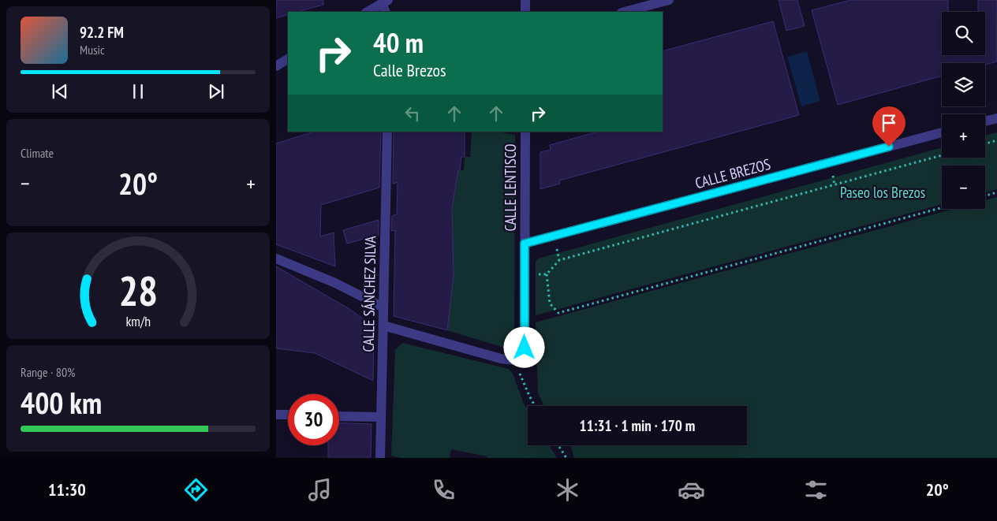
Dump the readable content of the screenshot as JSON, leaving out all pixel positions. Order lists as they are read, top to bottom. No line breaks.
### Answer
{"streets":{"street":["CALLE BREZOS","CALLE LENTISCO","CALLE SÁNCHEZ SILVA"]},"crossings":[["CALLE BREZOS","CALLE LENTISCO"]],"parks":["Paseo los Brezos"],"page":{"map_buttons":["+","−"],"turn":["40 m","Calle Brezos"],"song":["92.2 FM","Music"],"tile":["Climate",["Range · 80%","400 km"]],"heat":["−","20°","+"],"limit":"30","trip":"11:31 · 1 min · 170 m","tabs":["11:30","20°"],"gauge":["28","km/h"]}}
